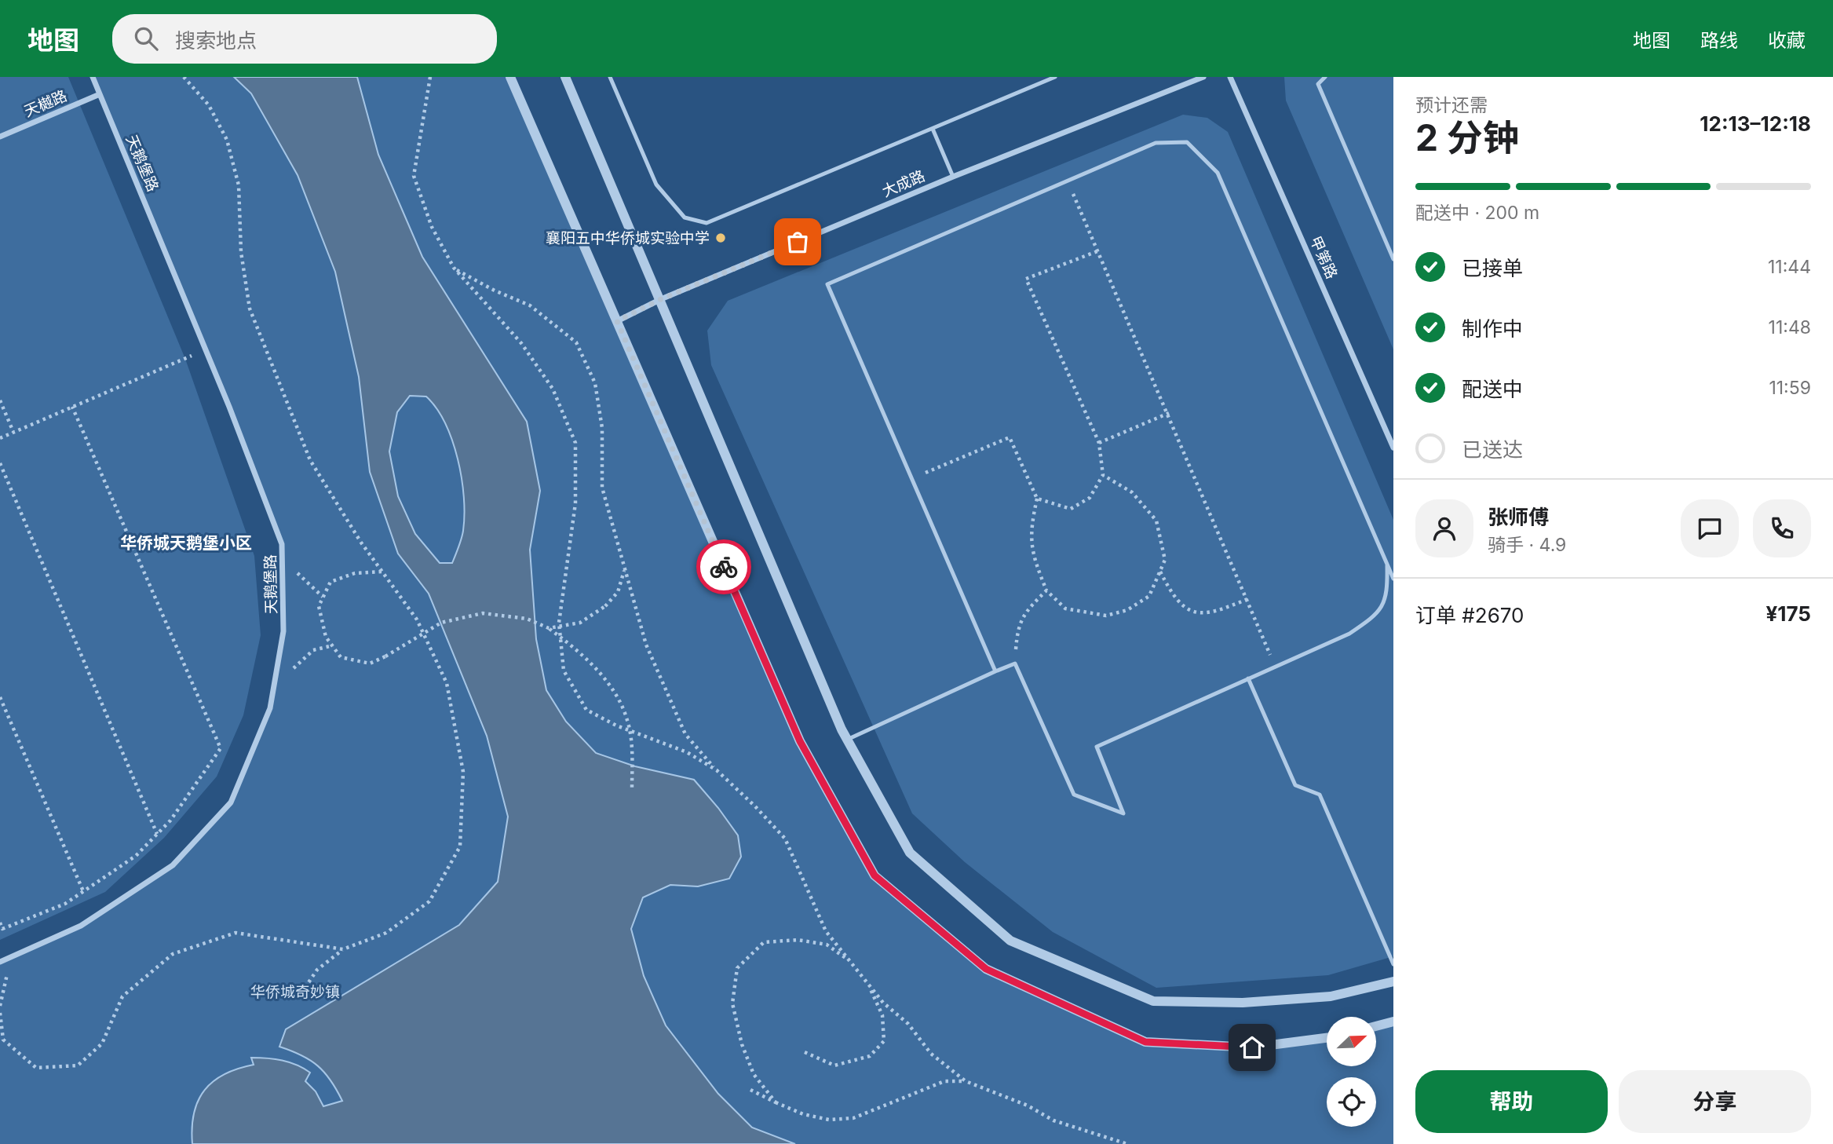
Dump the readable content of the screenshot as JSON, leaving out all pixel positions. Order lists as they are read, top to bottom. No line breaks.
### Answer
{"streets":{"street":["天樾路","天鹅堡路","大成路","甲第路"]},"crossings":[["天樾路","天鹅堡路"]],"districts":["华侨城天鹅堡小区"],"parks":["华侨城奇妙镇"],"places":["襄阳五中华侨城实验中学"],"north":"top right","page":{"header":"地图","search":"搜索地点","nav":["地图","路线","收藏"],"heading":["2 分钟","预计还需","12:13–12:18"],"panel":["张师傅","骑手 · 4.9","订单 #2670","¥175"],"bar":"配送中 · 200 m","list":[["已接单","11:44"],["制作中","11:48"],["配送中","11:59"],"已送达"],"buttons":["帮助","分享"]}}
